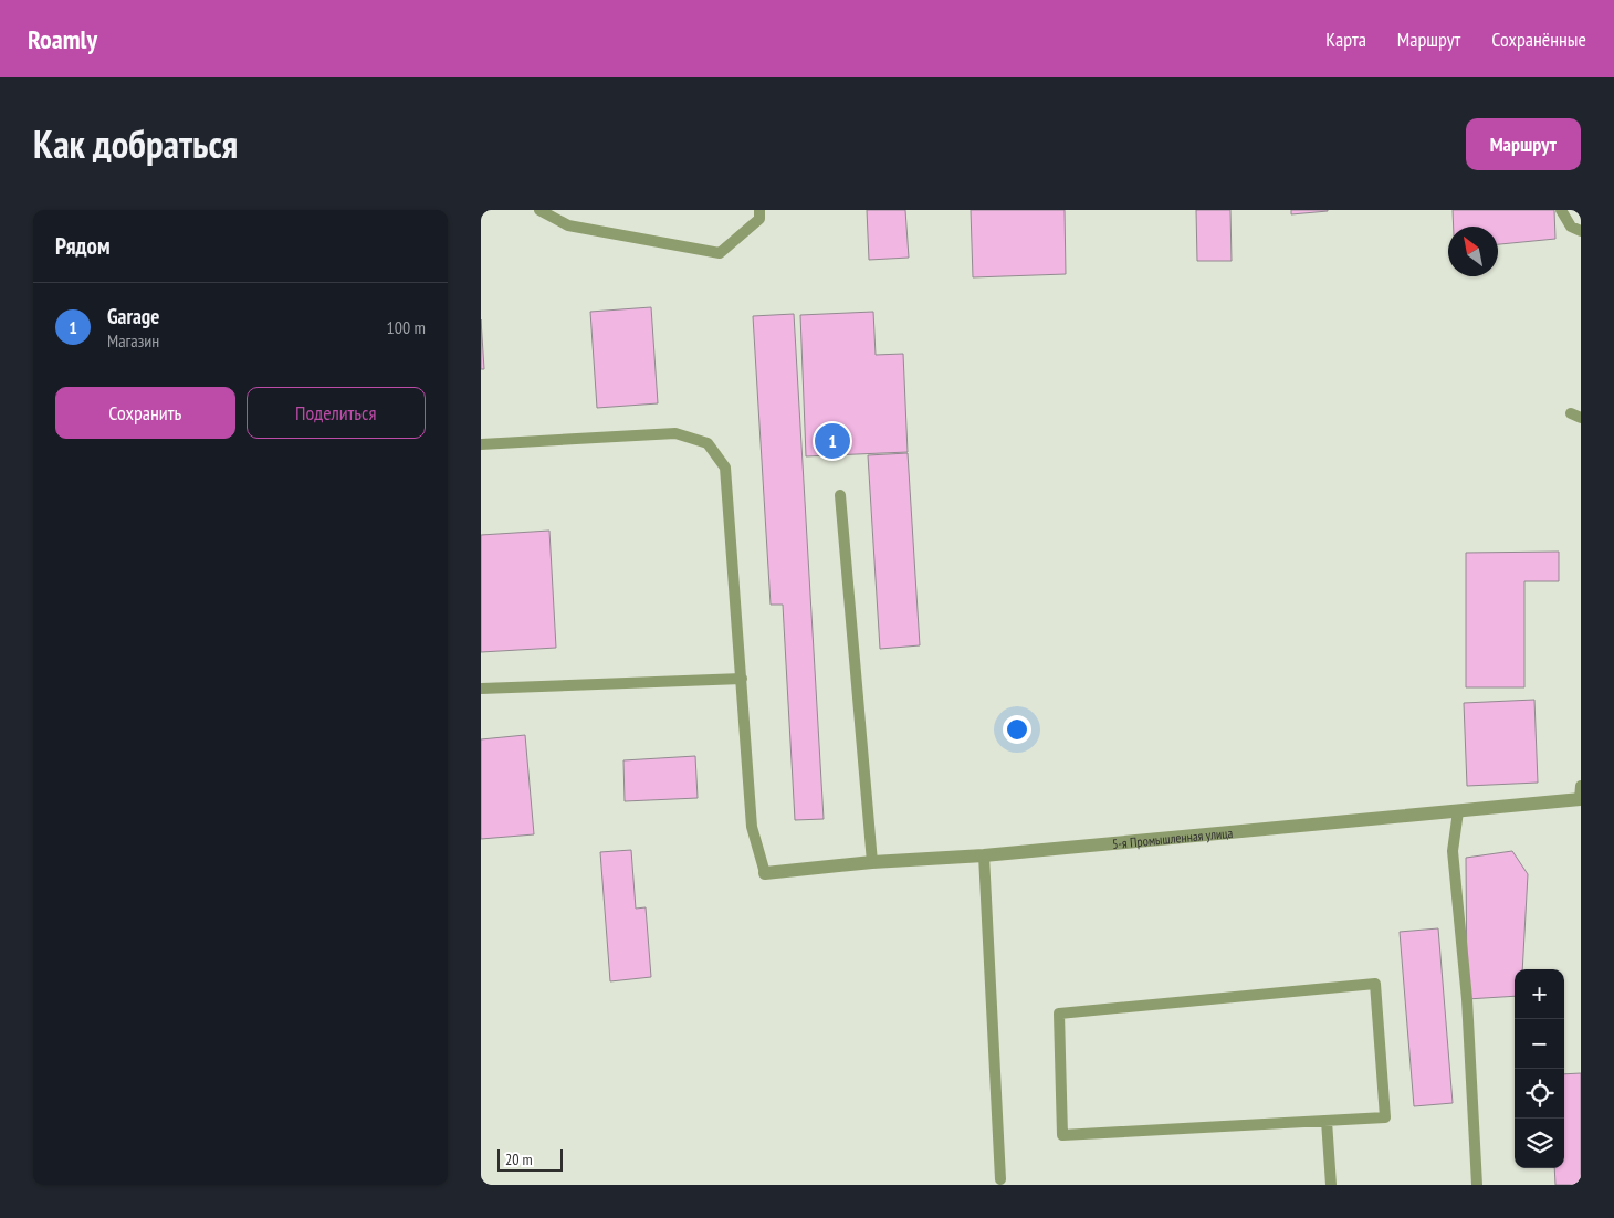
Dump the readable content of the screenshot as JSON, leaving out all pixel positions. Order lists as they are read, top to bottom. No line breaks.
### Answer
{"streets":{"street":["5-я Промышленная улица"]},"scale_bar":"20 m","north":"top left","page":{"header":"Roamly","nav":["Карта","Маршрут","Сохранённые"],"title":"Как добраться","buttons":["Маршрут",["Сохранить","Поделиться"]],"heading":"Рядом","list":[{"mark":"1","name":"Garage","note":"Магазин","value":"100 m"}],"pins":"1","map_buttons":["+","−"],"scale":"20 m"}}
